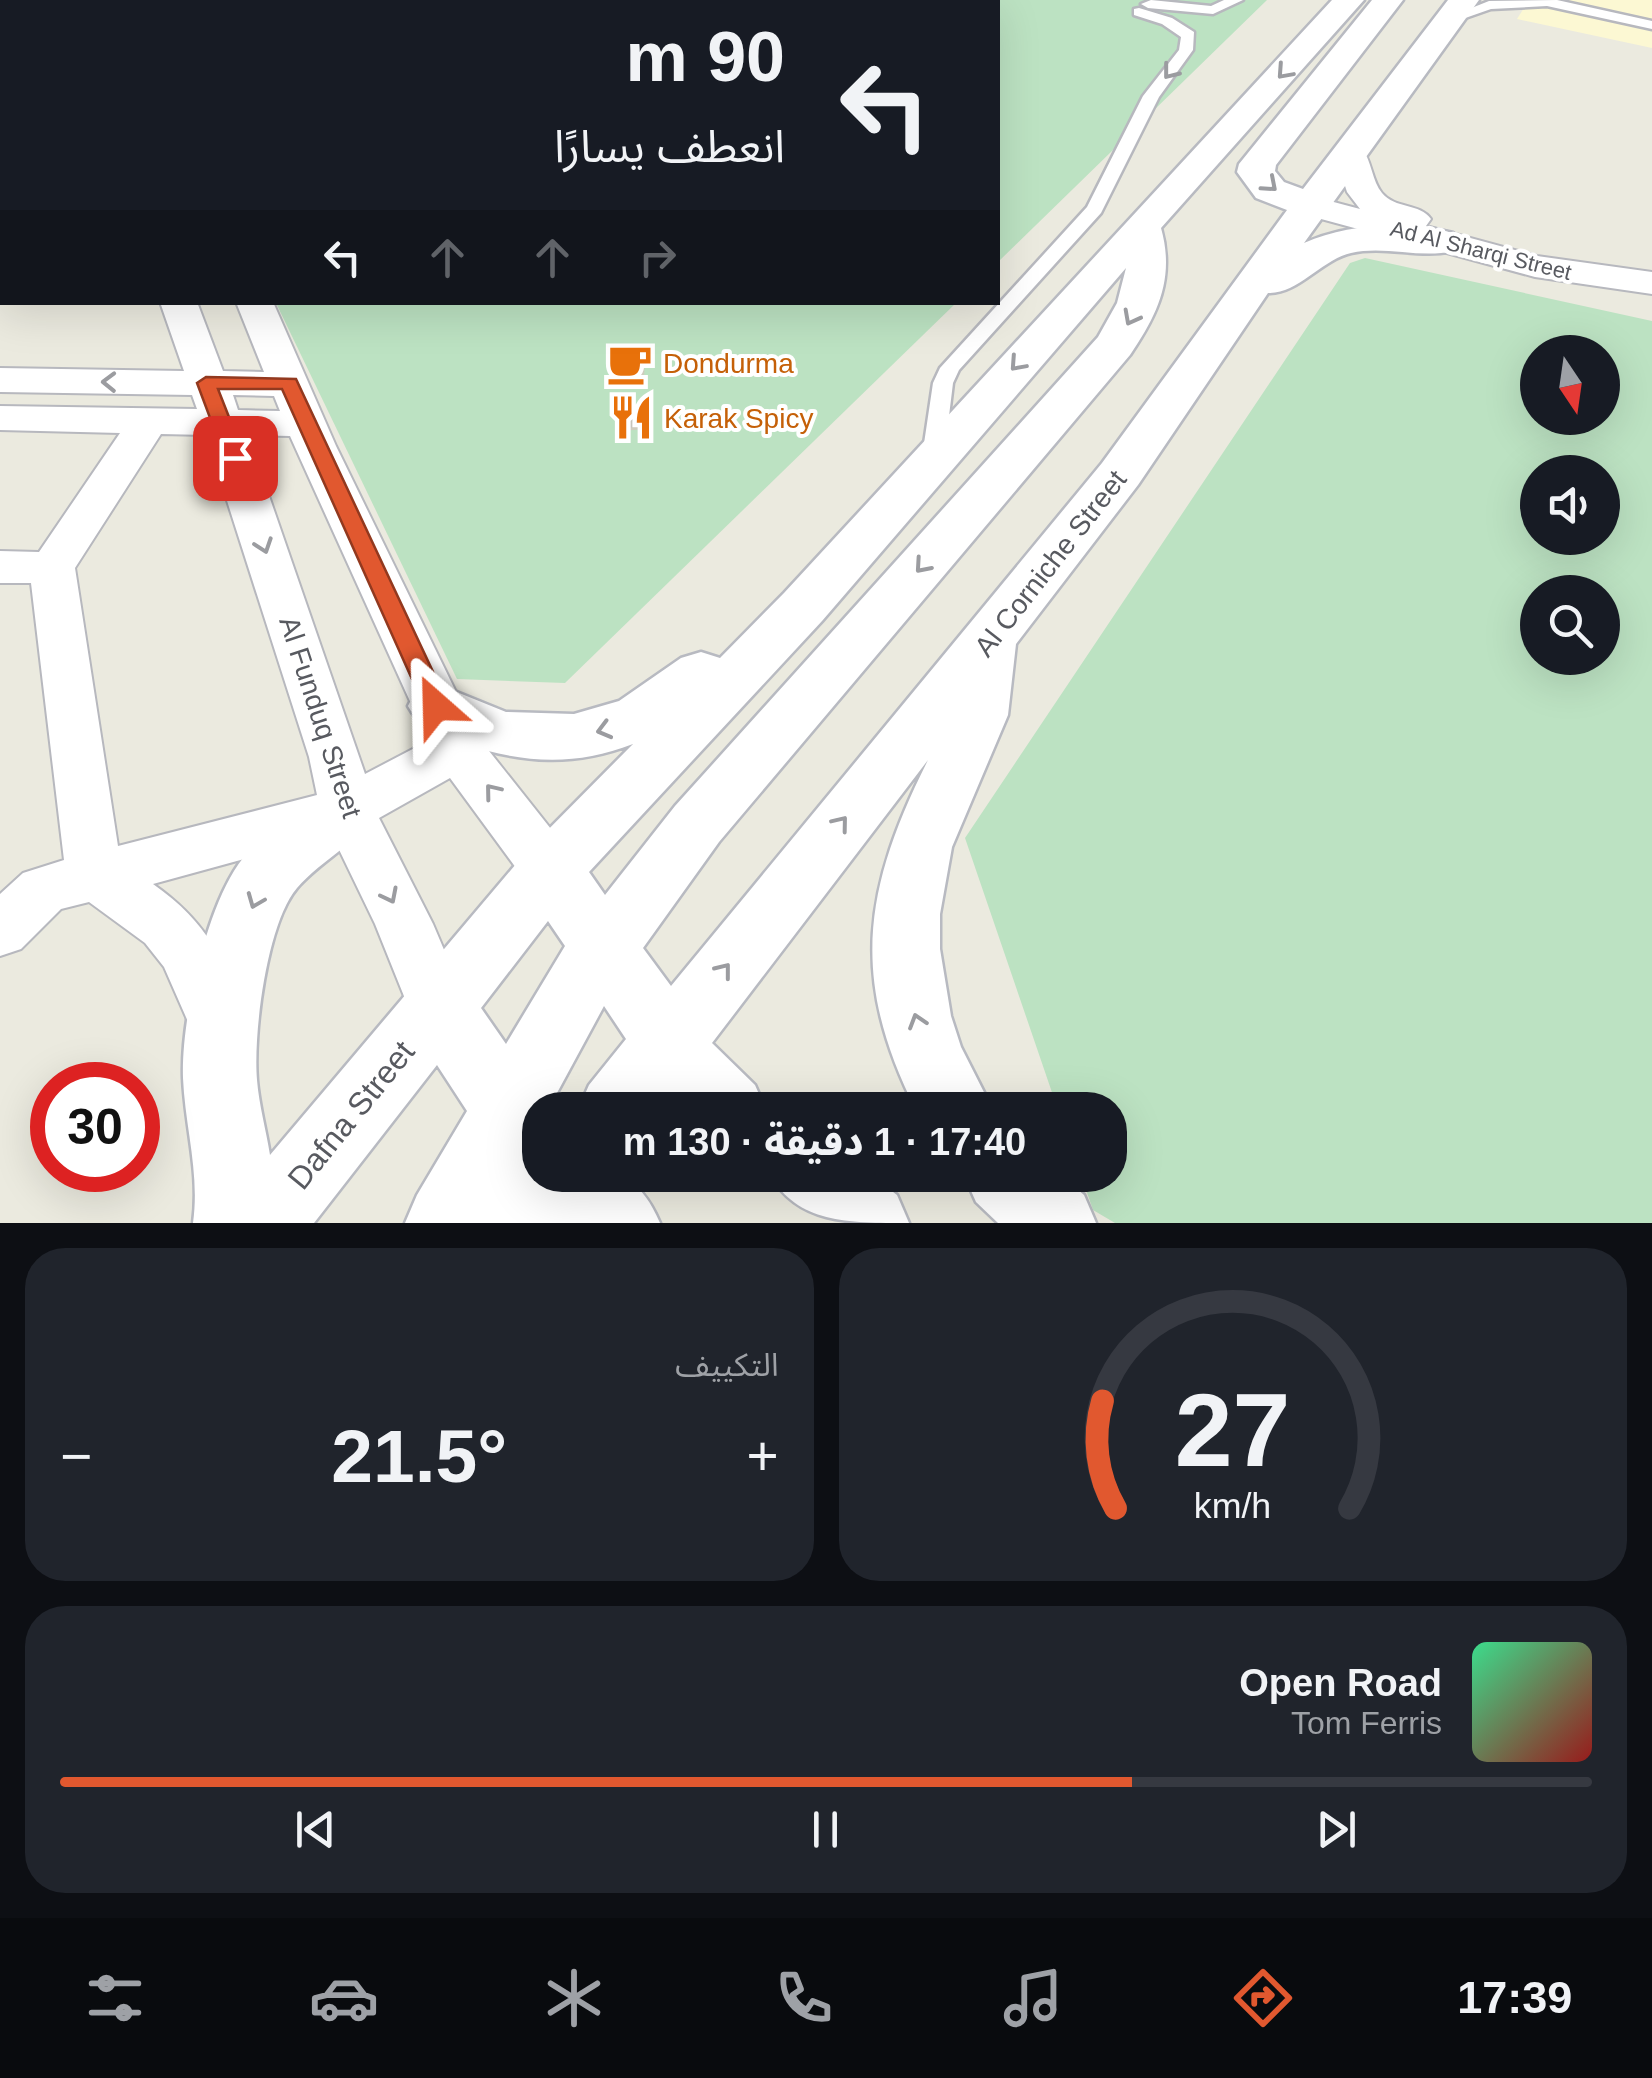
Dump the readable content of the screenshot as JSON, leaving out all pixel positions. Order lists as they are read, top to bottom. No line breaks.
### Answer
{"streets":{"main road":["Al Corniche Street","Dafna Street"],"street":["Ad Al Sharqi Street","Al Funduq Street"]},"crossings":[["Ad Al Sharqi Street","Al Corniche Street"],["Al Funduq Street","Dafna Street"]],"places":{"cafe":["Dondurma"],"restaurant":["Karak Spicy"]},"north":"bottom","page":{"turn":["90 m","انعطف يسارًا"],"limit":"30","trip":"17:40 · 1 دقيقة · 130 m","tile":"التكييف","heat":["−","21.5°","+"],"song":["Open Road","Tom Ferris"],"tabs":"17:39","gauge":["27","km/h"]}}
